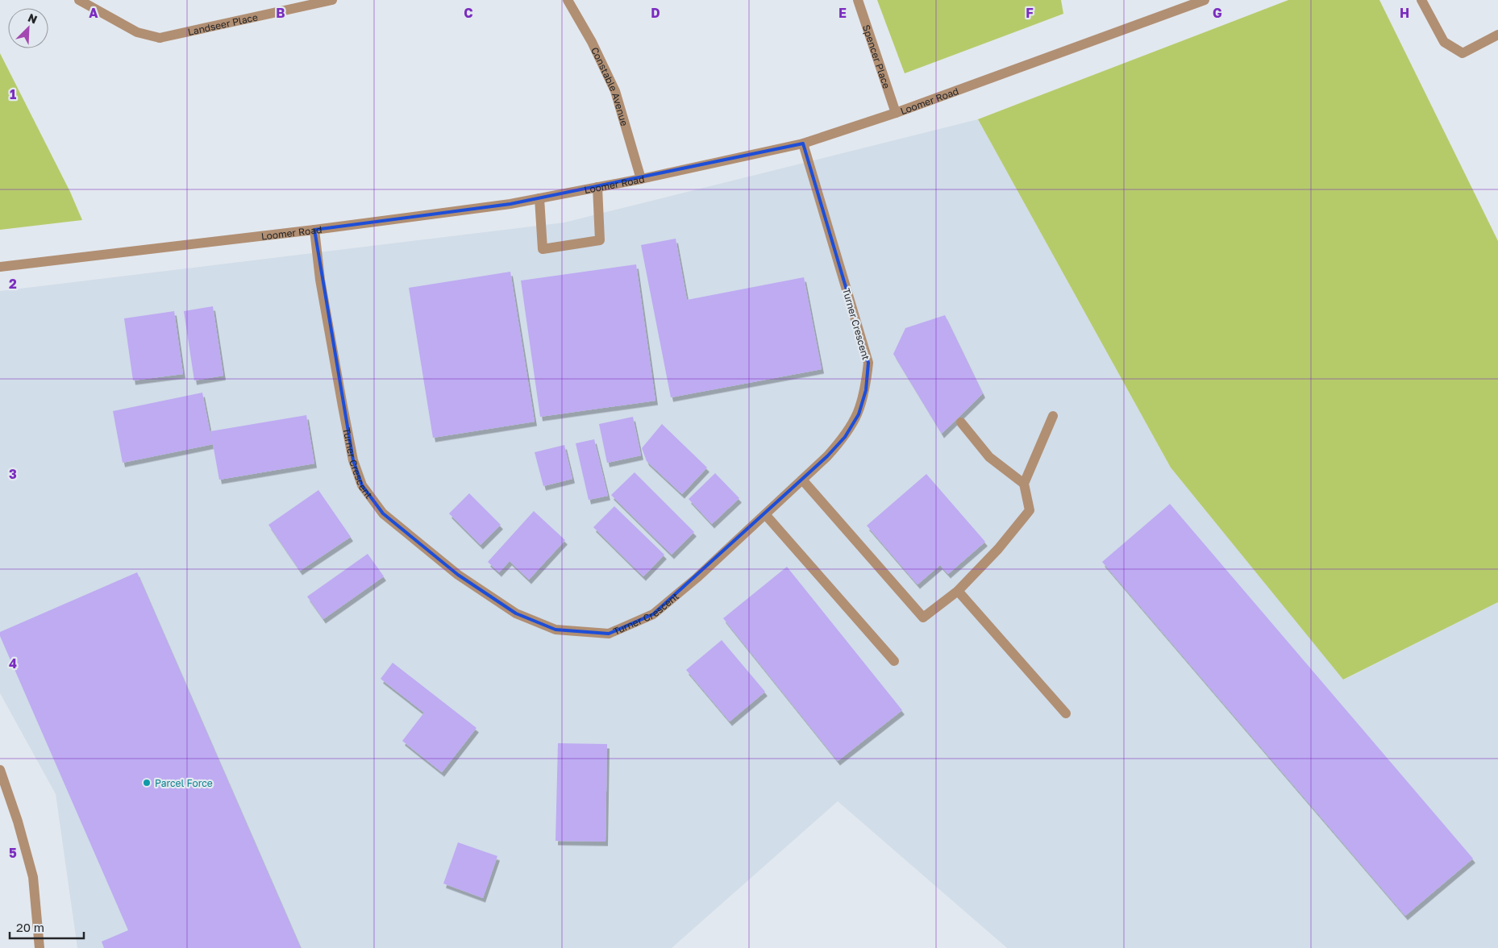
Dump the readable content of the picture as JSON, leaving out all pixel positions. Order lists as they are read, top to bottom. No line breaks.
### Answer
{"streets":{"street":["Landseer Place","Spencer Place","Constable Avenue","Loomer Road","Turner Crescent"]},"crossings":[["Spencer Place","Loomer Road"],["Constable Avenue","Loomer Road"],["Loomer Road","Turner Crescent"]],"places":["Parcel Force"],"scale_bar":"20 m","north":"top right","grid":{"columns":["A","B","C","D","E","F","G","H"],"rows":["1","2","3","4","5"]}}
